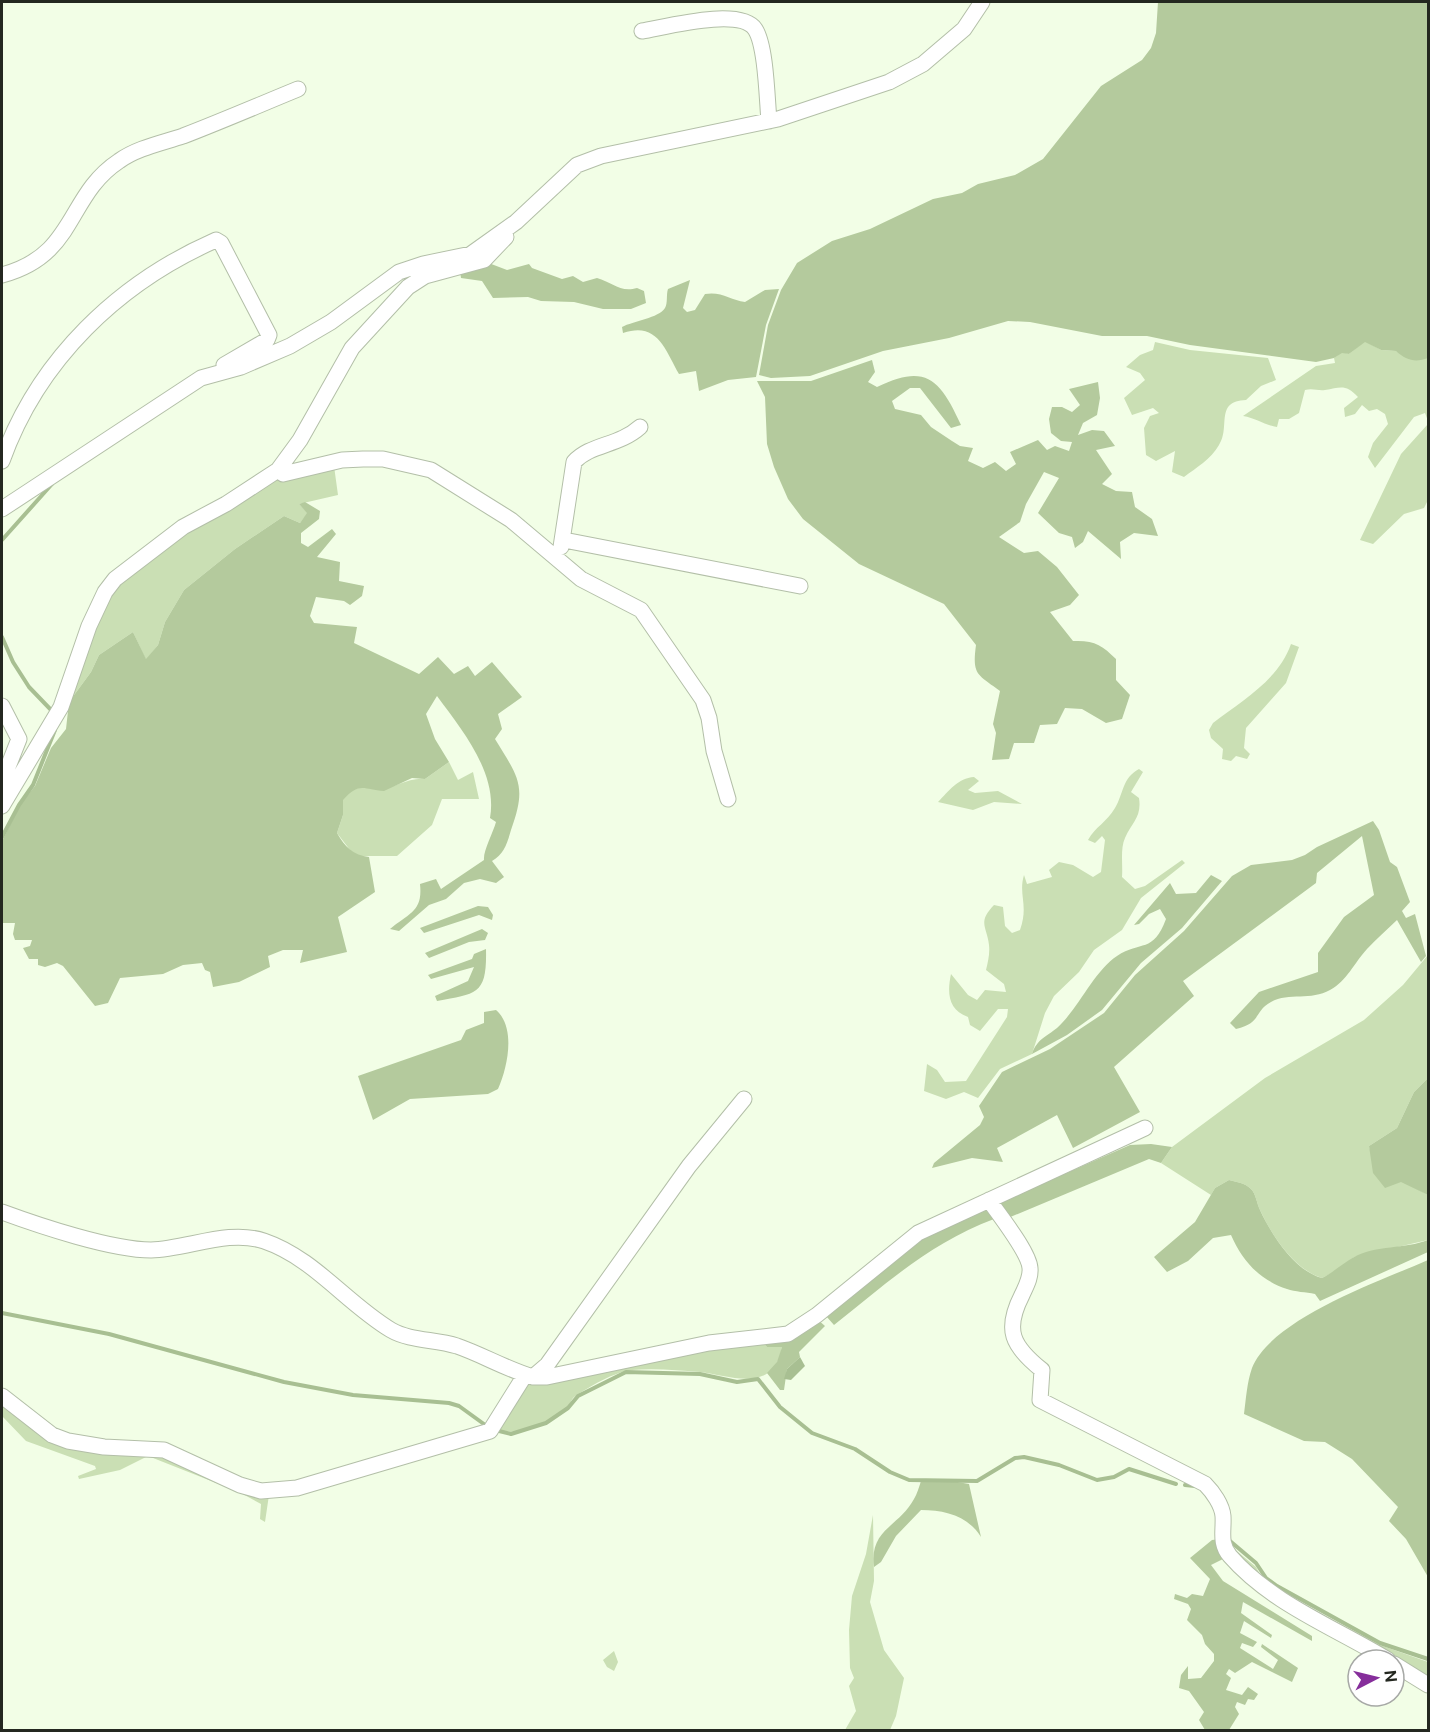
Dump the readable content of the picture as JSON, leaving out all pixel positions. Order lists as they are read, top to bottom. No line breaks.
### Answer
{"north":"right"}
